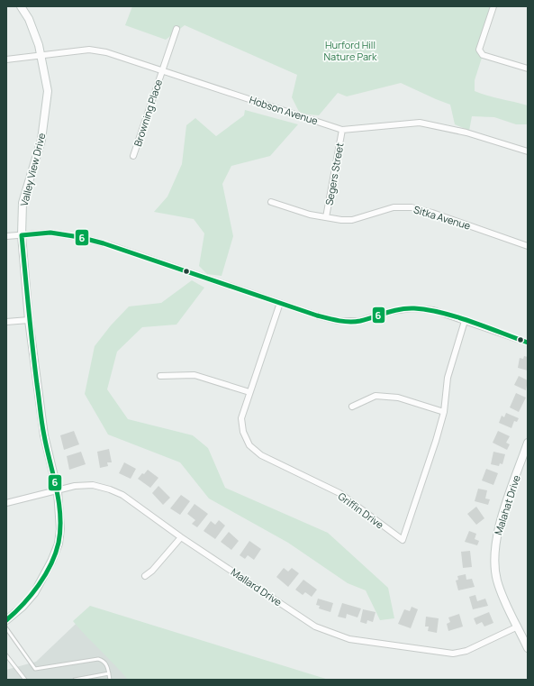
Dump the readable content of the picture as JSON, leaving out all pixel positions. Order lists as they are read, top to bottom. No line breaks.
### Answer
{"streets":{"street":["Hobson Avenue","Browning Place","Valley View Drive","Segers Street","Sitka Avenue","Malahat Drive","Griffin Drive","Mallard Drive"]},"crossings":[["Hobson Avenue","Browning Place"],["Hobson Avenue","Valley View Drive"],["Hobson Avenue","Segers Street"],["Valley View Drive","Mallard Drive"],["Segers Street","Sitka Avenue"],["Malahat Drive","Mallard Drive"]],"parks":["Hurford Hill Nature Park"],"lines":["transit line 6"]}
